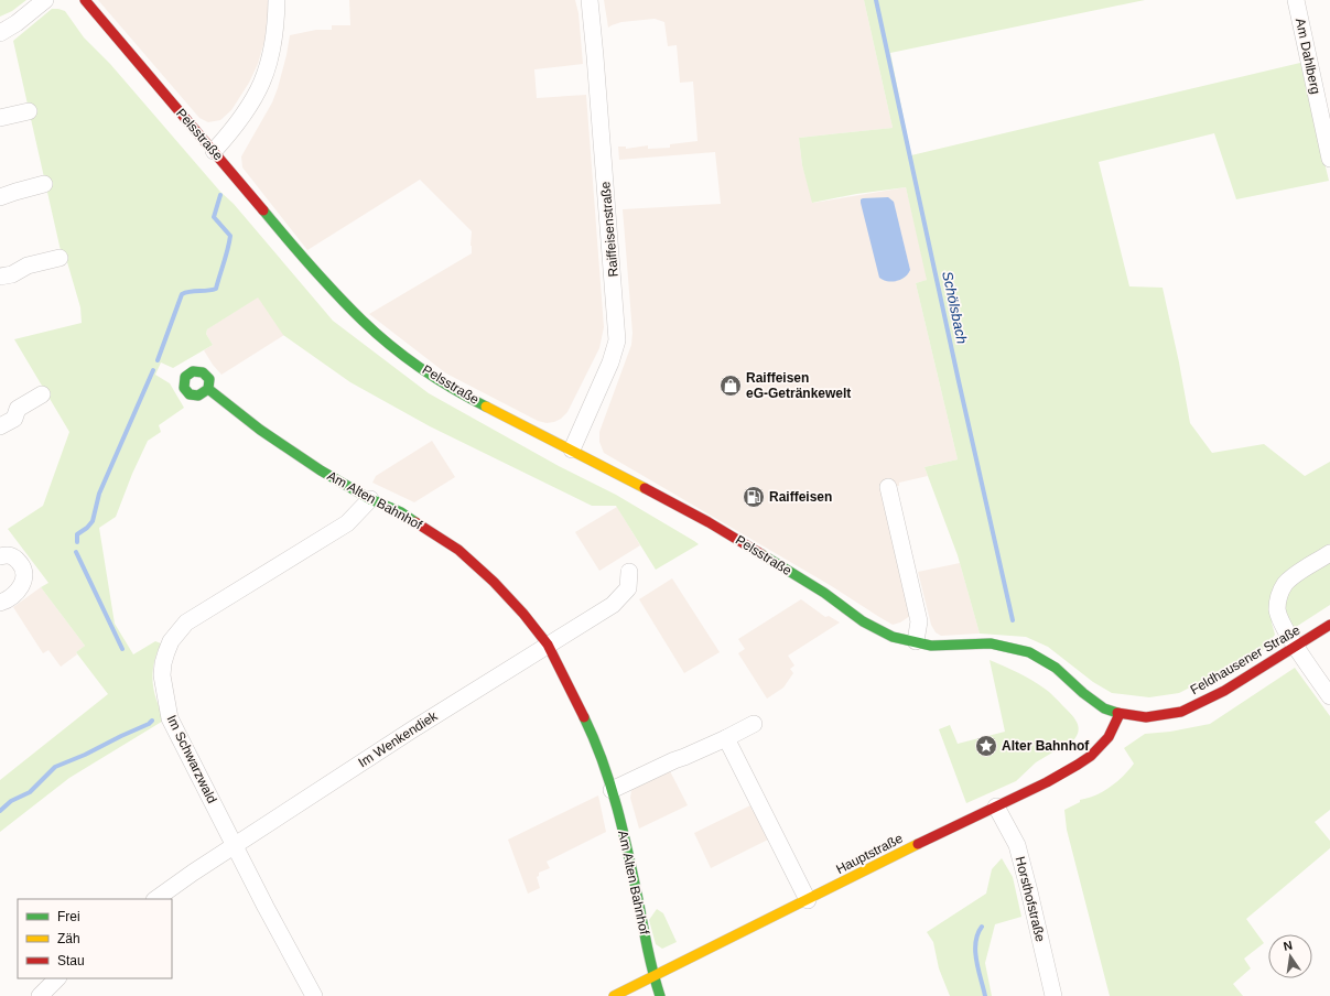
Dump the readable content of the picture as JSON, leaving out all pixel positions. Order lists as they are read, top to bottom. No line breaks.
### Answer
{"streets":{"main road":["Pelsstraße","Am Alten Bahnhof","Feldhausener Straße","Hauptstraße"],"street":["Am Dahlberg","Raiffeisenstraße","Im Wenkendiek","Im Schwarzwald","Horsthofstraße"]},"crossings":[["Pelsstraße","Raiffeisenstraße"],["Pelsstraße","Feldhausener Straße"],["Pelsstraße","Hauptstraße"],["Am Alten Bahnhof","Im Wenkendiek"],["Am Alten Bahnhof","Im Schwarzwald"],["Am Alten Bahnhof","Hauptstraße"],["Feldhausener Straße","Hauptstraße"],["Im Wenkendiek","Im Schwarzwald"],["Hauptstraße","Horsthofstraße"]],"water":["Schölsbach"],"places":{"shop":["Raiffeisen eG-Getränkewelt"],"fuel station":["Raiffeisen"],"place":["Alter Bahnhof"]},"legend":["Frei","Zäh","Stau"],"north":"top"}
